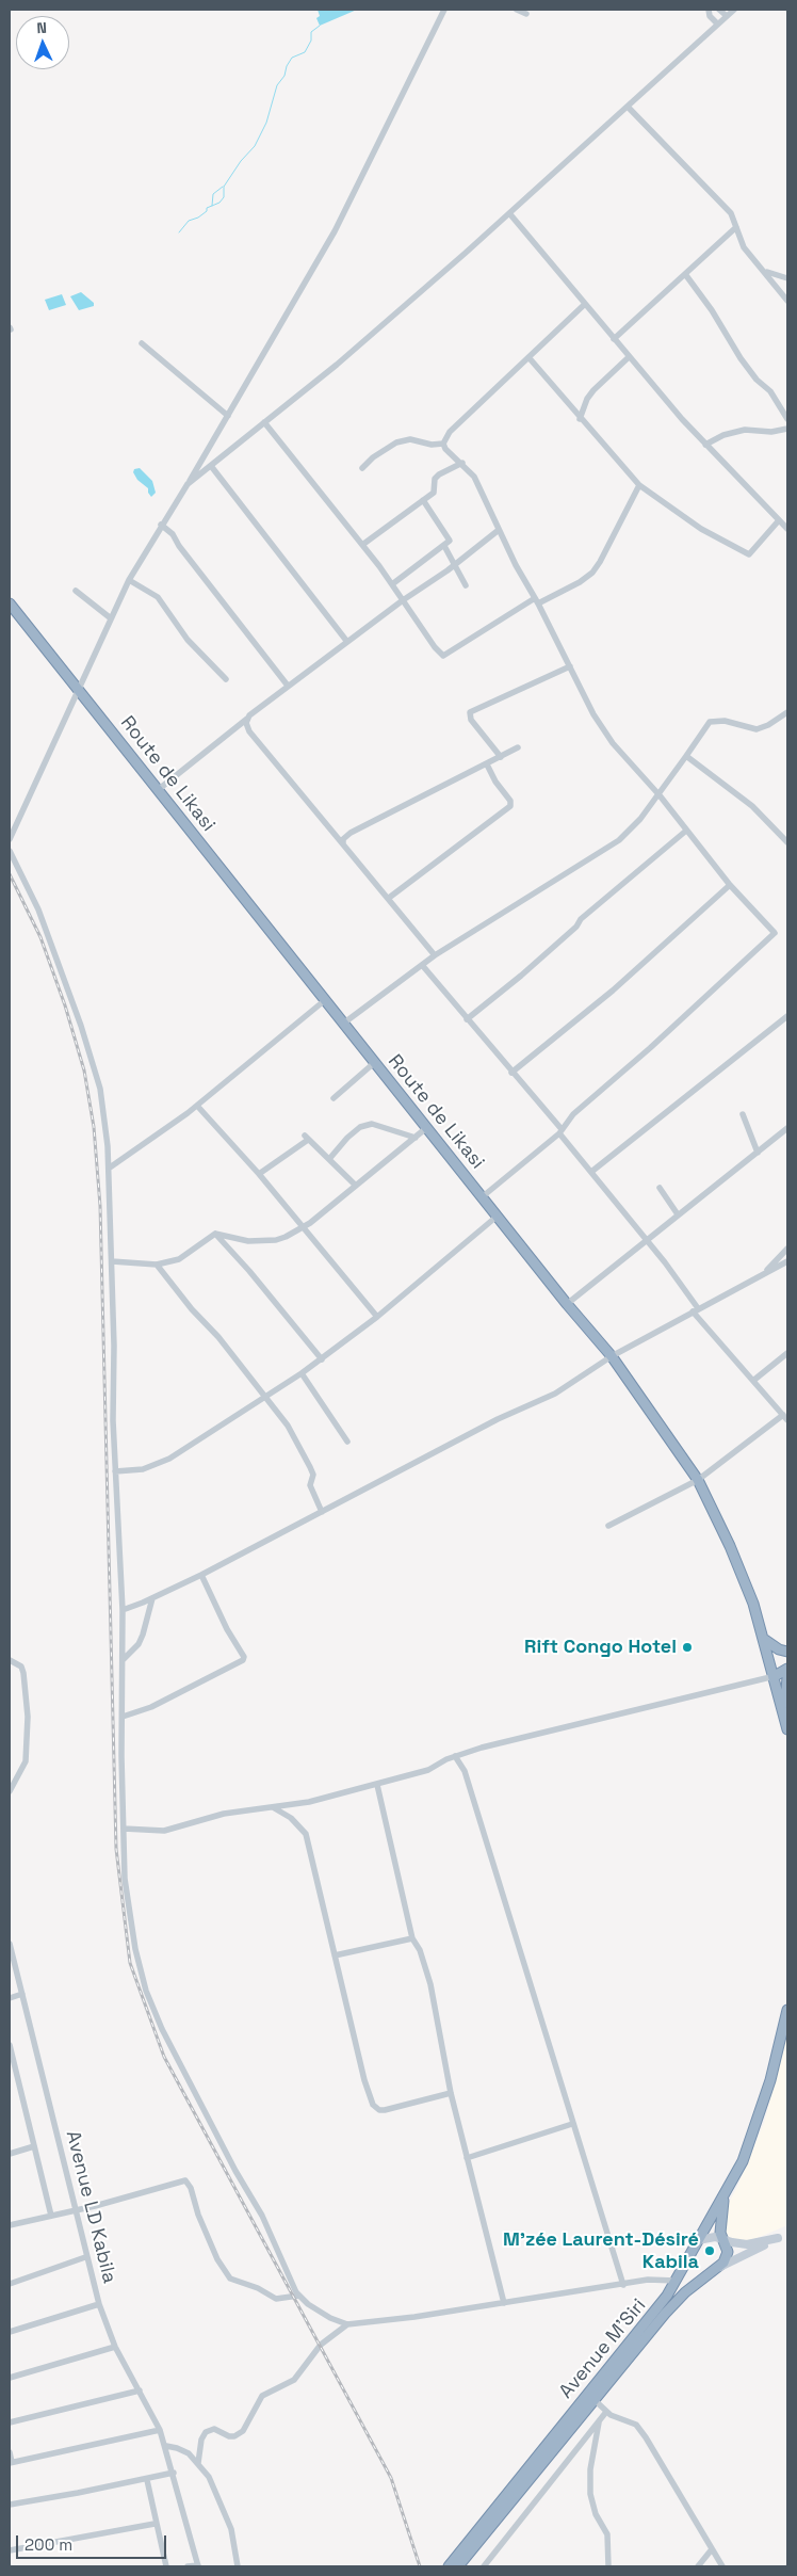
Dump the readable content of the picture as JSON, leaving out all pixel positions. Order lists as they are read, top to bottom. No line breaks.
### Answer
{"streets":{"highway":["Route de Likasi","Avenue M'Siri"],"street":["Avenue LD Kabila"]},"places":["Rift Congo Hotel","M'zée Laurent-Désiré Kabila"],"scale_bar":"200 m","north":"top"}
